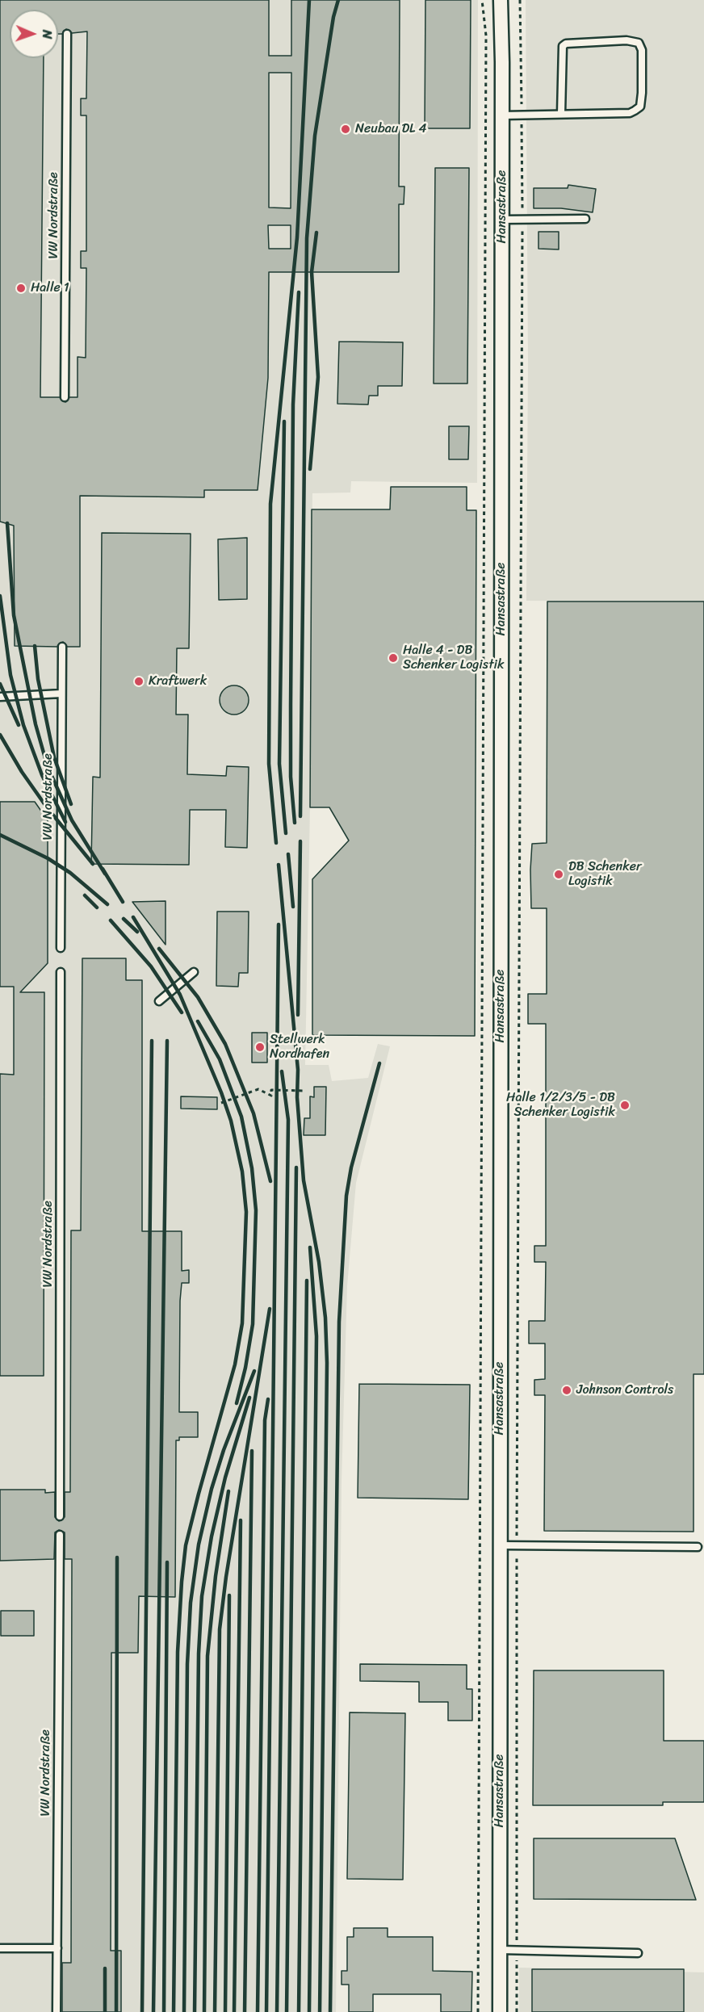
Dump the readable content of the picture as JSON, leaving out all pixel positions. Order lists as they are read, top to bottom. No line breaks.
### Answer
{"streets":{"street":["Hansastraße"],"lane":["VW Nordstraße"]},"places":["Neubau DL 4","Halle 1","Halle 4 - DB Schenker Logistik","Kraftwerk","DB Schenker Logistik","Stellwerk Nordhafen","Halle 1/2/3/5 - DB Schenker Logistik","Johnson Controls"],"north":"right"}
